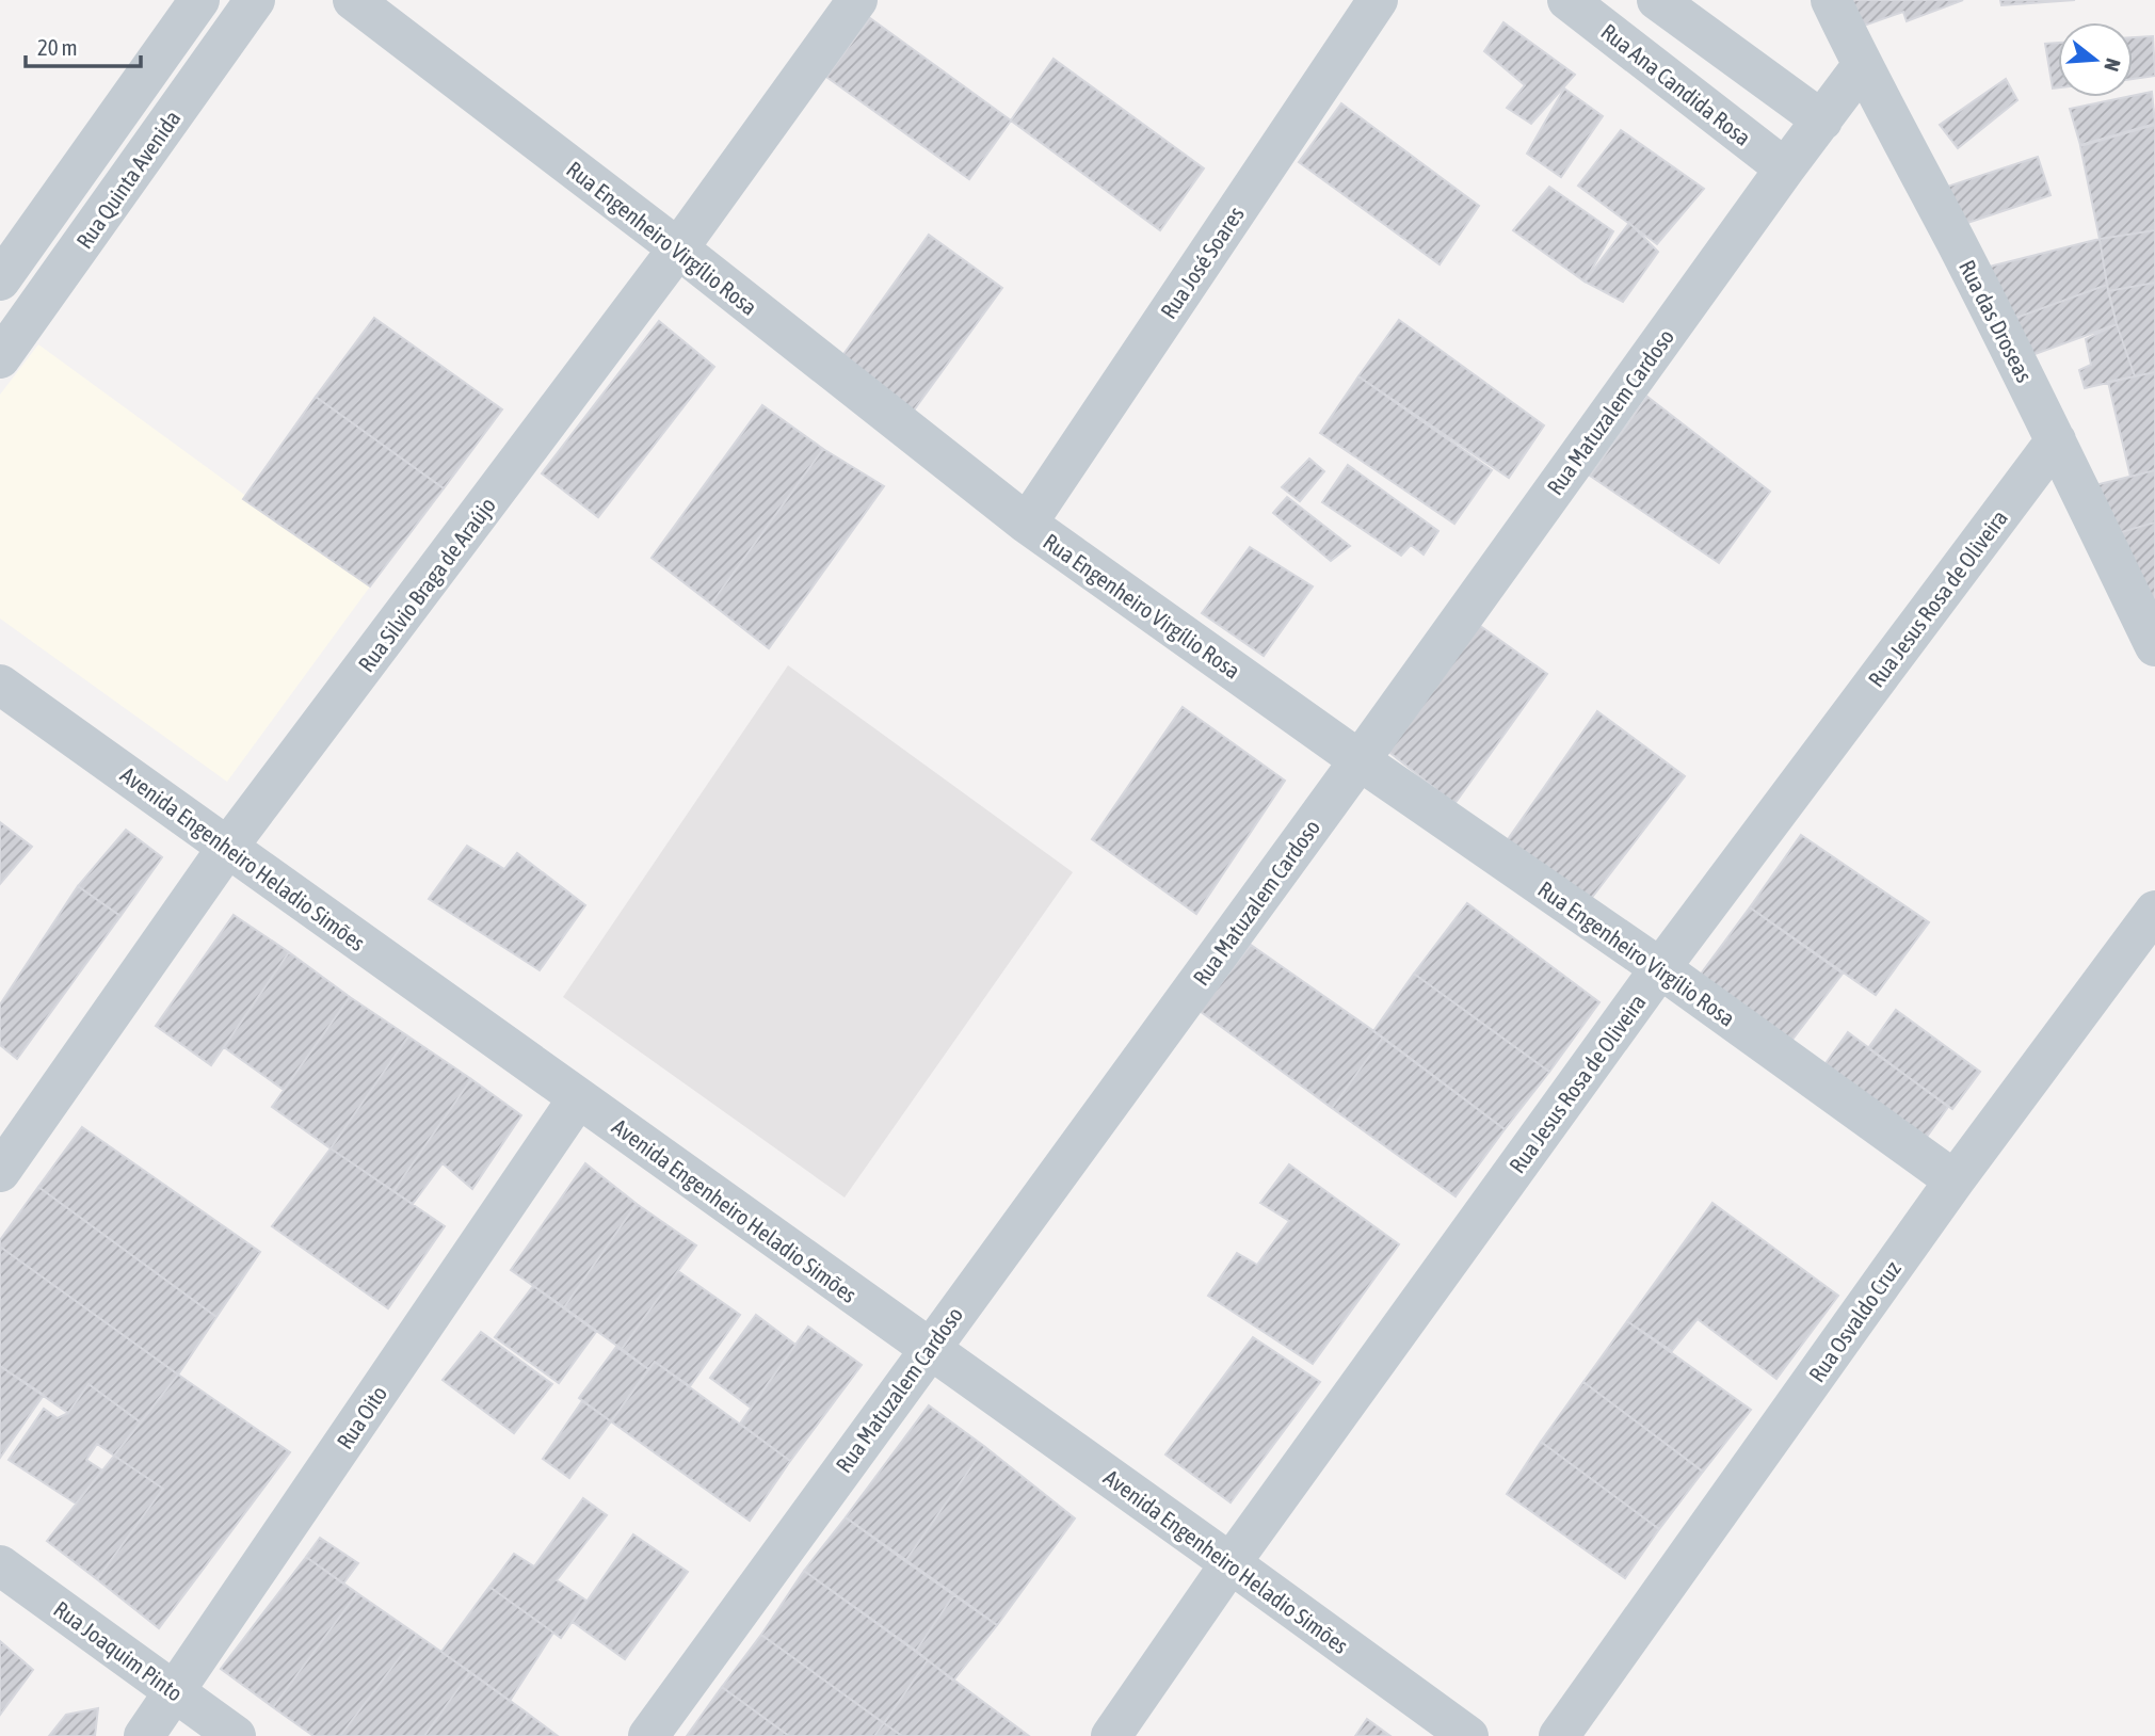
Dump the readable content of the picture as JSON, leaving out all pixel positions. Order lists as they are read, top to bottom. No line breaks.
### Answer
{"streets":{"street":["Rua Ana Candida Rosa","Rua Quinta Avenida","Rua Engenheiro Virgílio Rosa","Rua José Soares","Rua das Droseas","Rua Matuzalem Cardoso","Rua Silvio Braga de Araújo","Rua Jesus Rosa de Oliveira","Avenida Engenheiro Heladio Simões","Rua Osvaldo Cruz","Rua Oito","Rua Joaquim Pinto"]},"crossings":[["Rua Ana Candida Rosa","Rua Matuzalem Cardoso"],["Rua Engenheiro Virgílio Rosa","Rua José Soares"],["Rua Engenheiro Virgílio Rosa","Rua Matuzalem Cardoso"],["Rua Engenheiro Virgílio Rosa","Rua Silvio Braga de Araújo"],["Rua Engenheiro Virgílio Rosa","Rua Jesus Rosa de Oliveira"],["Rua Engenheiro Virgílio Rosa","Rua Osvaldo Cruz"],["Rua das Droseas","Rua Matuzalem Cardoso"],["Rua das Droseas","Rua Jesus Rosa de Oliveira"],["Rua Matuzalem Cardoso","Avenida Engenheiro Heladio Simões"],["Rua Silvio Braga de Araújo","Avenida Engenheiro Heladio Simões"],["Rua Jesus Rosa de Oliveira","Avenida Engenheiro Heladio Simões"],["Avenida Engenheiro Heladio Simões","Rua Oito"],["Rua Oito","Rua Joaquim Pinto"]],"scale_bar":"20 m","north":"right"}
